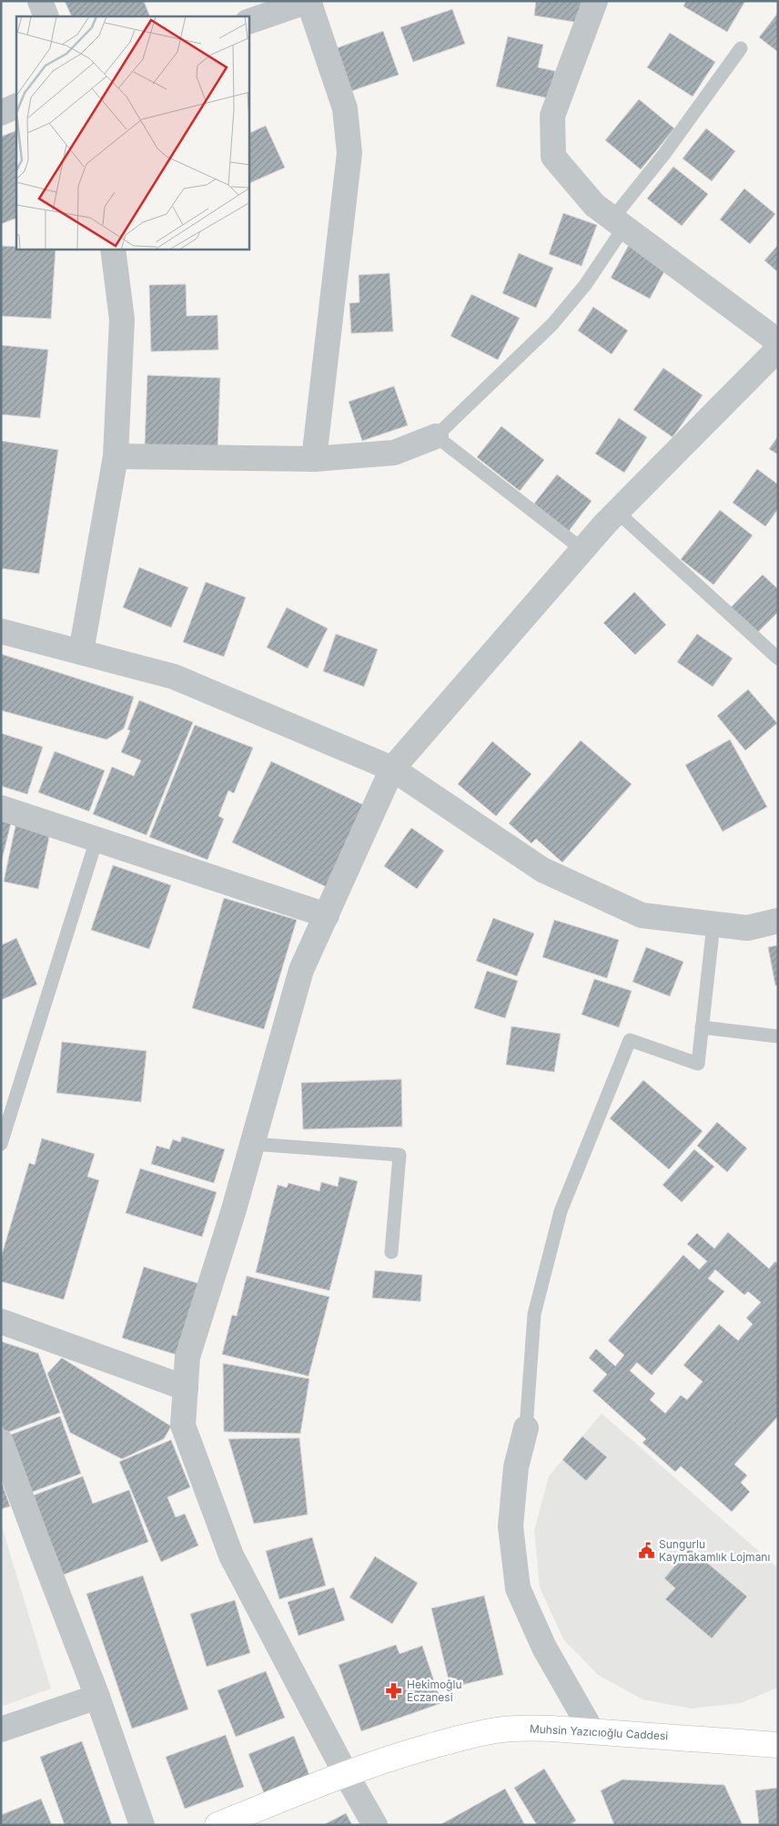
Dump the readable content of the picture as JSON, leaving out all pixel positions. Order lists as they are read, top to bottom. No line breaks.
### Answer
{"streets":{"main road":["Muhsin Yazıcıoğlu Caddesi"]},"places":{"public building":["Sungurlu Kaymakamlık Lojmanı"],"pharmacy":["Hekimoğlu Eczanesi"]}}
